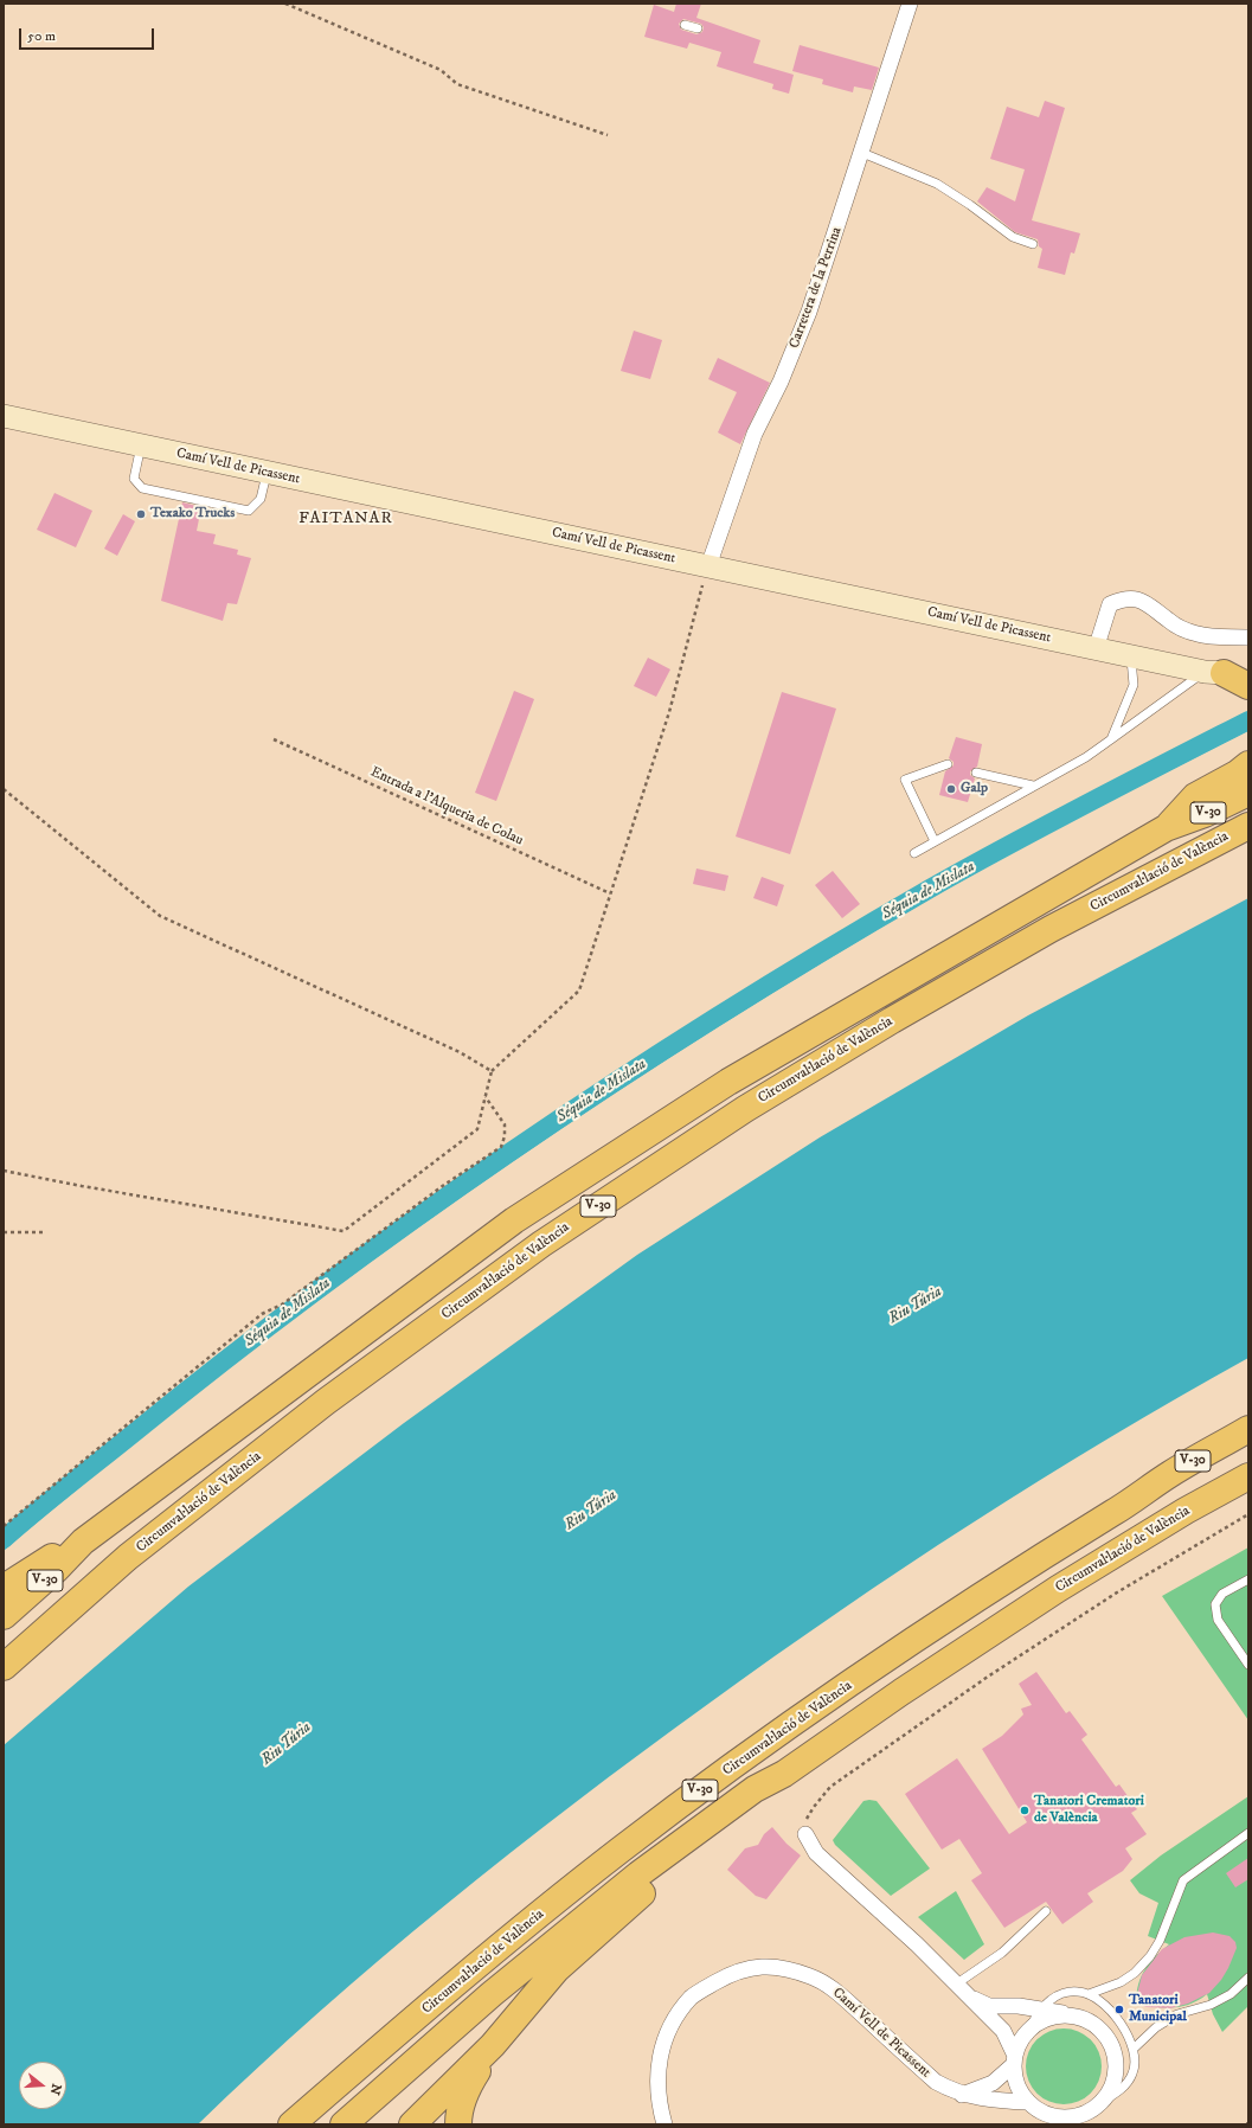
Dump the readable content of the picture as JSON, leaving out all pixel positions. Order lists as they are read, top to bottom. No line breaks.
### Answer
{"streets":{"highway":["V-30","Circumval·lació de València"],"street":["Carretera de la Perrina","Camí Vell de Picassent"],"path":["Entrada a l'Alqueria de Colau"]},"crossings":[["Carretera de la Perrina","Camí Vell de Picassent"]],"districts":["FAITANAR"],"water":["Séquia de Mislata","Riu Túria"],"places":["Texako Trucks","Galp","Tanatori Crematori de València","Tanatori Municipal"],"scale_bar":"50 m","north":"right"}
